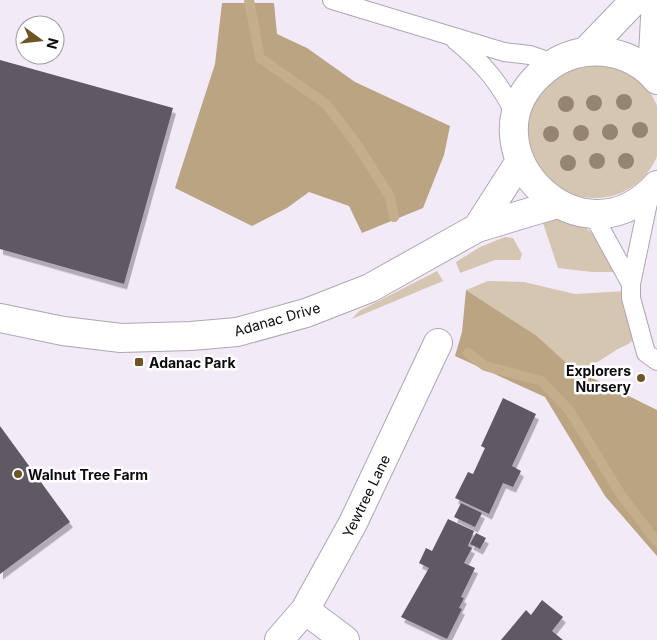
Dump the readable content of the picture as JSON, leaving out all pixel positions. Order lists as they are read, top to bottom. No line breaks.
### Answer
{"streets":{"street":["Adanac Drive","Yewtree Lane"]},"places":{"transit":["Adanac Park"],"other":["Explorers Nursery","Walnut Tree Farm"]},"north":"right"}
